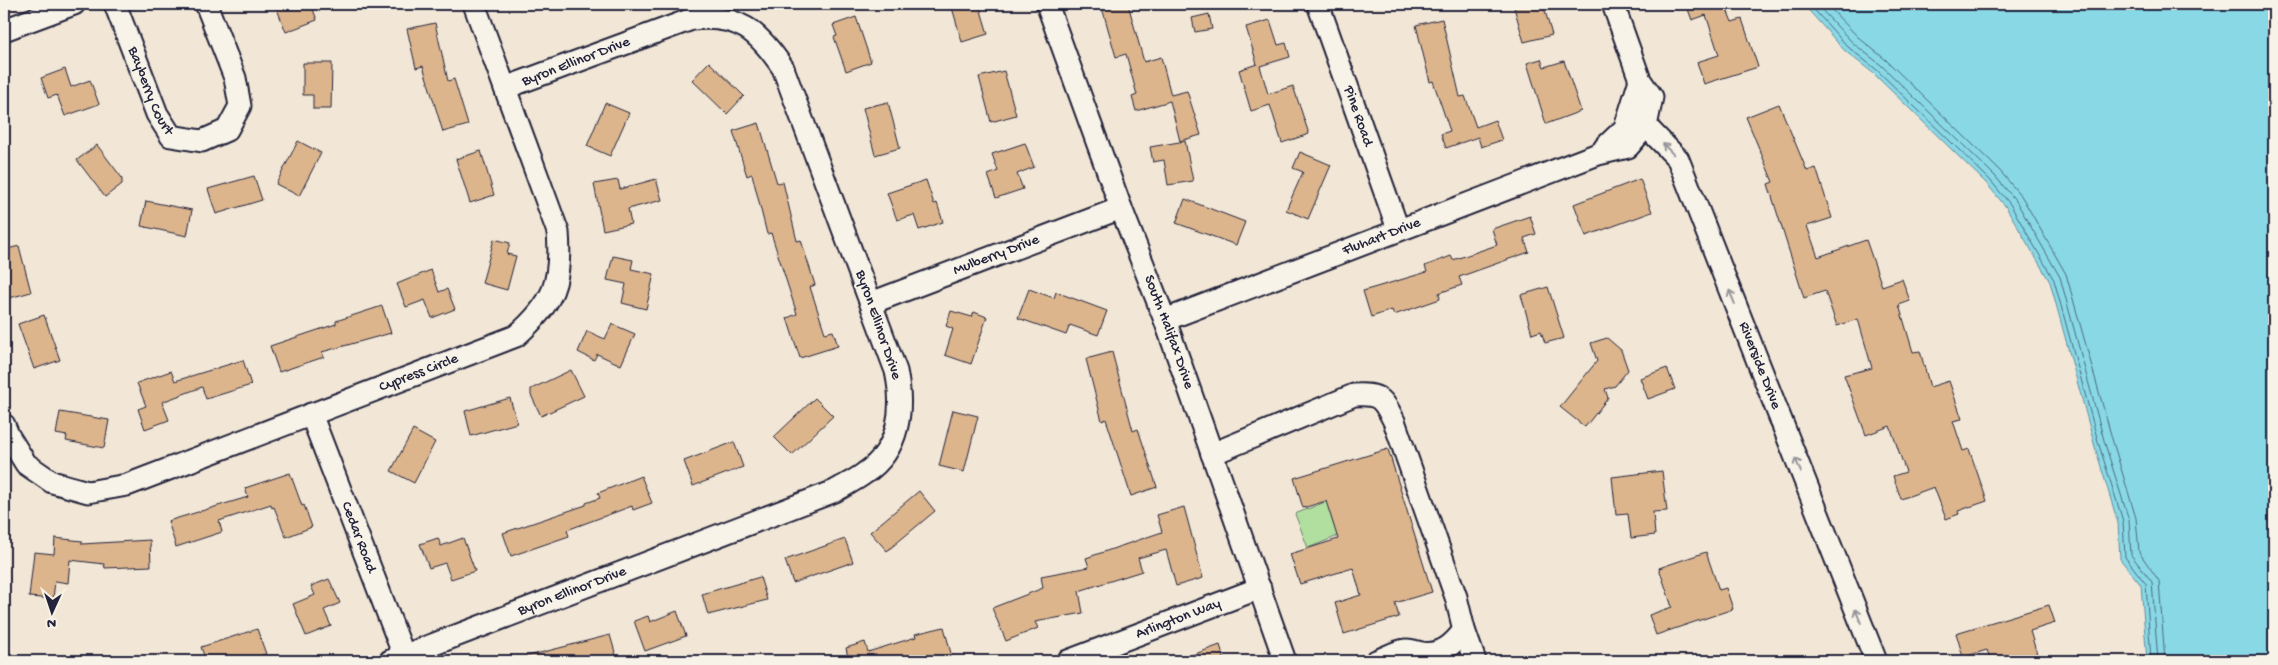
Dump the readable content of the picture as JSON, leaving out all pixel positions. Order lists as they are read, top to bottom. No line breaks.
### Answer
{"streets":{"street":["Byron Ellinor Drive","Bayberry Court","Pine Road","Fluhart Drive","Mulberry Drive","South Halifax Drive","Riverside Drive","Cypress Circle","Cedar Road","Arlington Way"]},"crossings":[["Byron Ellinor Drive","Mulberry Drive"],["Byron Ellinor Drive","Cypress Circle"],["Byron Ellinor Drive","Cedar Road"],["Pine Road","Fluhart Drive"],["Fluhart Drive","South Halifax Drive"],["Fluhart Drive","Riverside Drive"],["Mulberry Drive","South Halifax Drive"],["South Halifax Drive","Arlington Way"],["Cypress Circle","Cedar Road"]],"one_way":["Riverside Drive"],"north":"bottom"}
